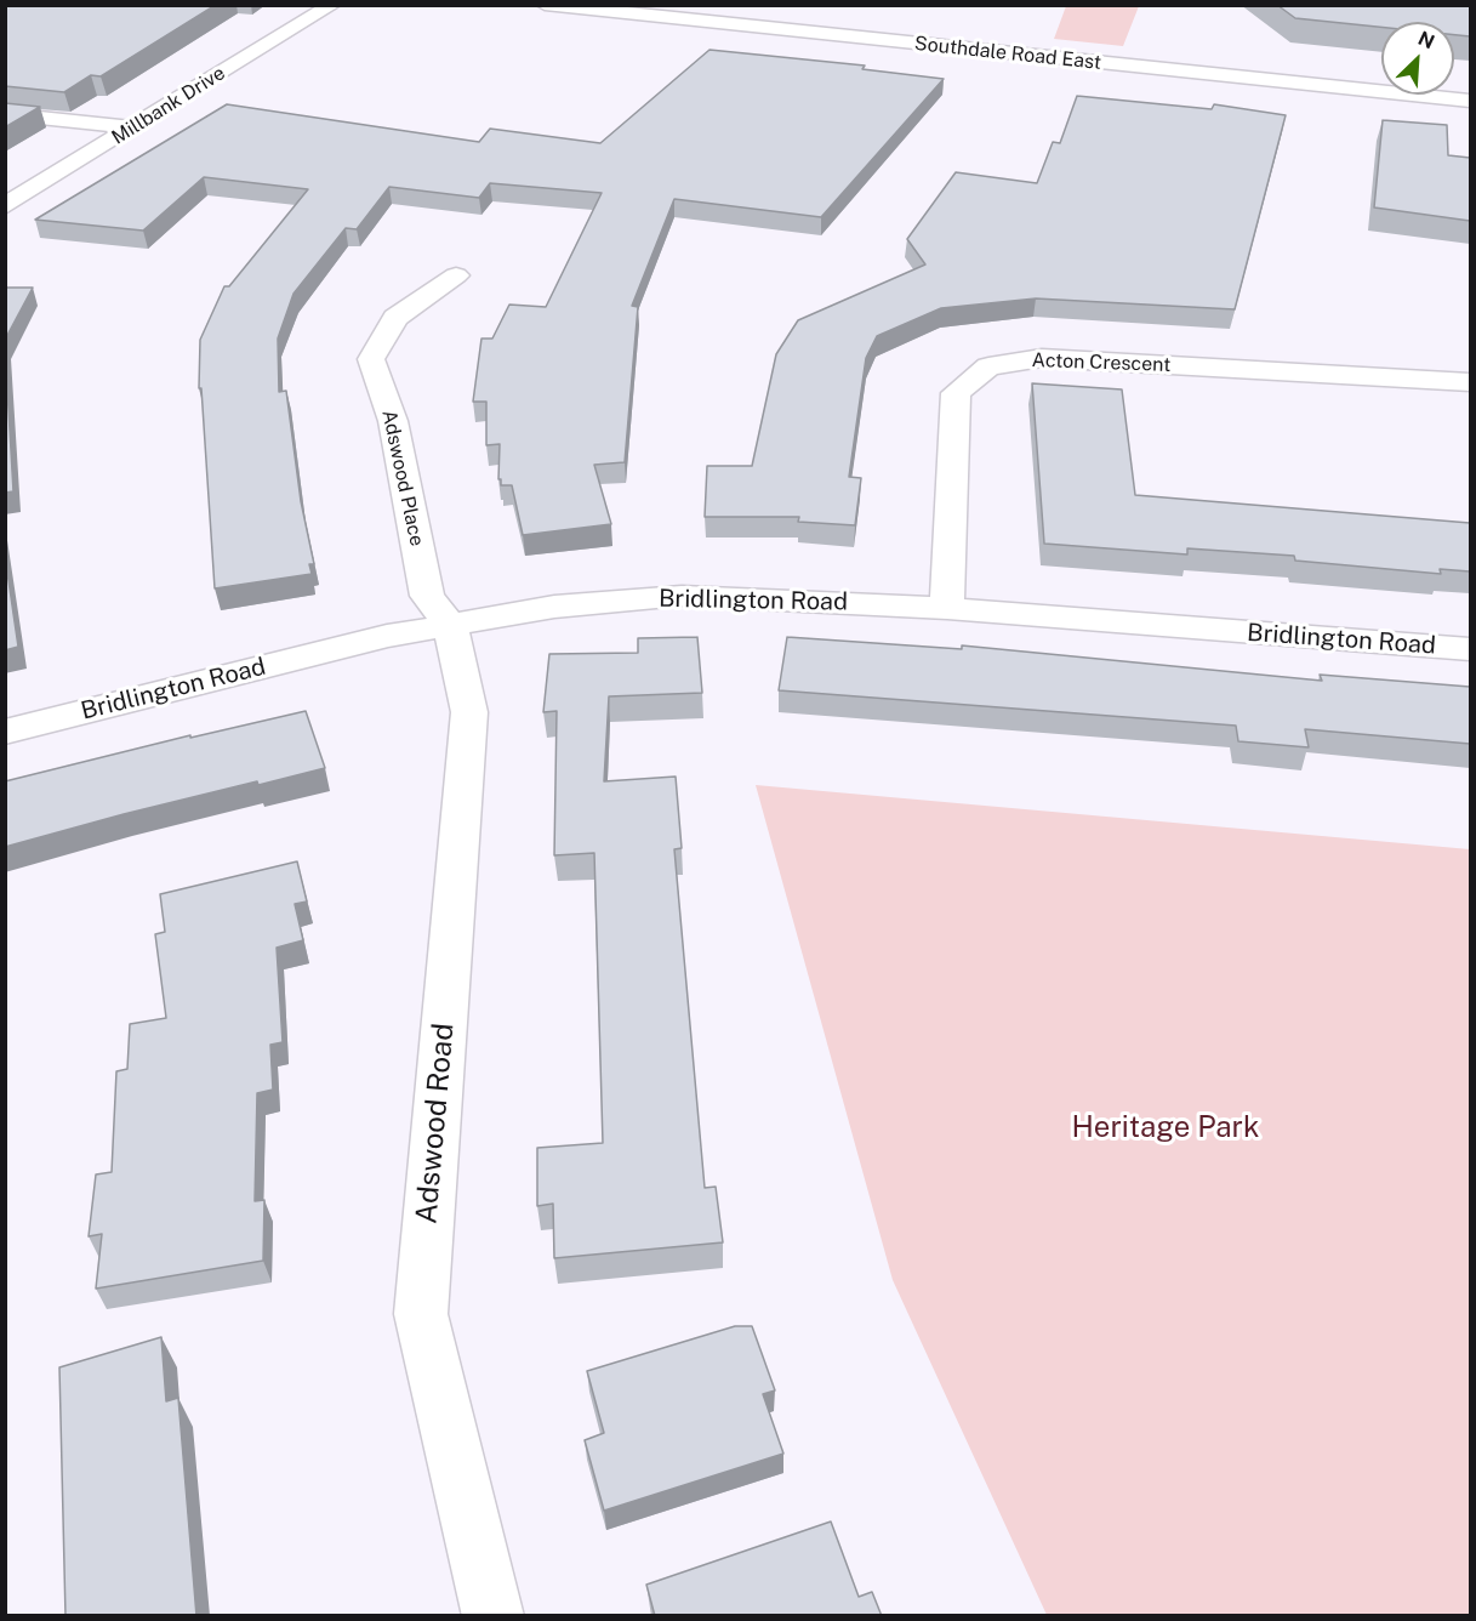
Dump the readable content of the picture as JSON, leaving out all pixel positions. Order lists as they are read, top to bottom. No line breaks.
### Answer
{"streets":{"street":["Southdale Road East","Millbank Drive","Acton Crescent","Adswood Place","Bridlington Road","Adswood Road"]},"crossings":[["Acton Crescent","Bridlington Road"],["Adswood Place","Bridlington Road"],["Adswood Place","Adswood Road"],["Bridlington Road","Adswood Road"]],"parks":["Heritage Park"],"north":"top right"}
